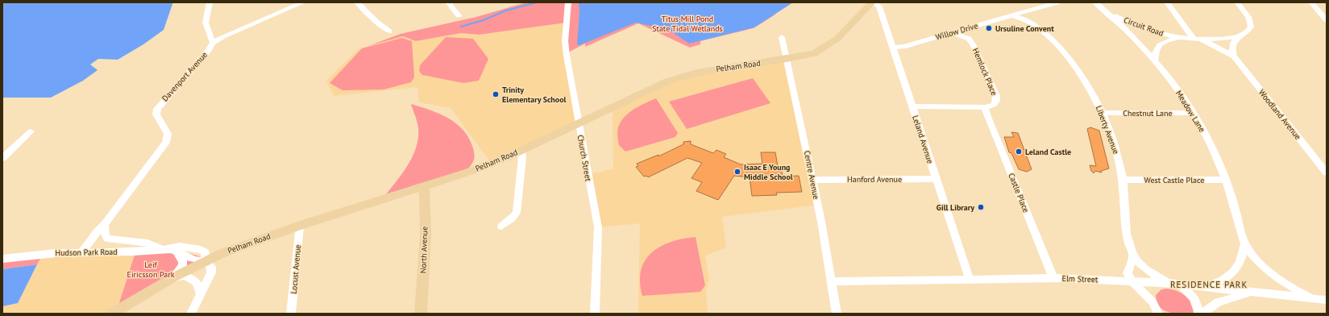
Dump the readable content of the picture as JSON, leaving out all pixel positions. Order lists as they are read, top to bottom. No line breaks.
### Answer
{"streets":{"main road":["Pelham Road","North Avenue"],"street":["Circuit Road","Willow Drive","Hemlock Place","Davenport Avenue","Meadow Lane","Chestnut Lane","Woodland Avenue","Liberty Avenue","Leland Avenue","Church Street","Centre Avenue","Hanford Avenue","West Castle Place","Castle Place","Hudson Park Road","Locust Avenue","Elm Street"]},"crossings":[["Circuit Road","Meadow Lane"],["Circuit Road","Woodland Avenue"],["Willow Drive","Hemlock Place"],["Willow Drive","Liberty Avenue"],["Willow Drive","Leland Avenue"],["Pelham Road","Leland Avenue"],["Pelham Road","Church Street"],["Pelham Road","Centre Avenue"],["Pelham Road","North Avenue"],["Pelham Road","Hudson Park Road"],["Pelham Road","Locust Avenue"],["Hemlock Place","Castle Place"],["Davenport Avenue","Hudson Park Road"],["Meadow Lane","Chestnut Lane"],["Meadow Lane","West Castle Place"],["Meadow Lane","Elm Street"],["Chestnut Lane","Liberty Avenue"],["Liberty Avenue","West Castle Place"],["Liberty Avenue","Elm Street"],["Leland Avenue","Hanford Avenue"],["Leland Avenue","Elm Street"],["Centre Avenue","Hanford Avenue"],["Centre Avenue","Elm Street"],["Castle Place","Elm Street"]],"districts":["RESIDENCE PARK"],"parks":["Titus Mill Pond State Tidal Wetlands","Leif Eiricsson Park"],"places":["Ursuline Convent","Trinity Elementary School","Leland Castle","Isaac E Young Middle School","Gill Library"]}
